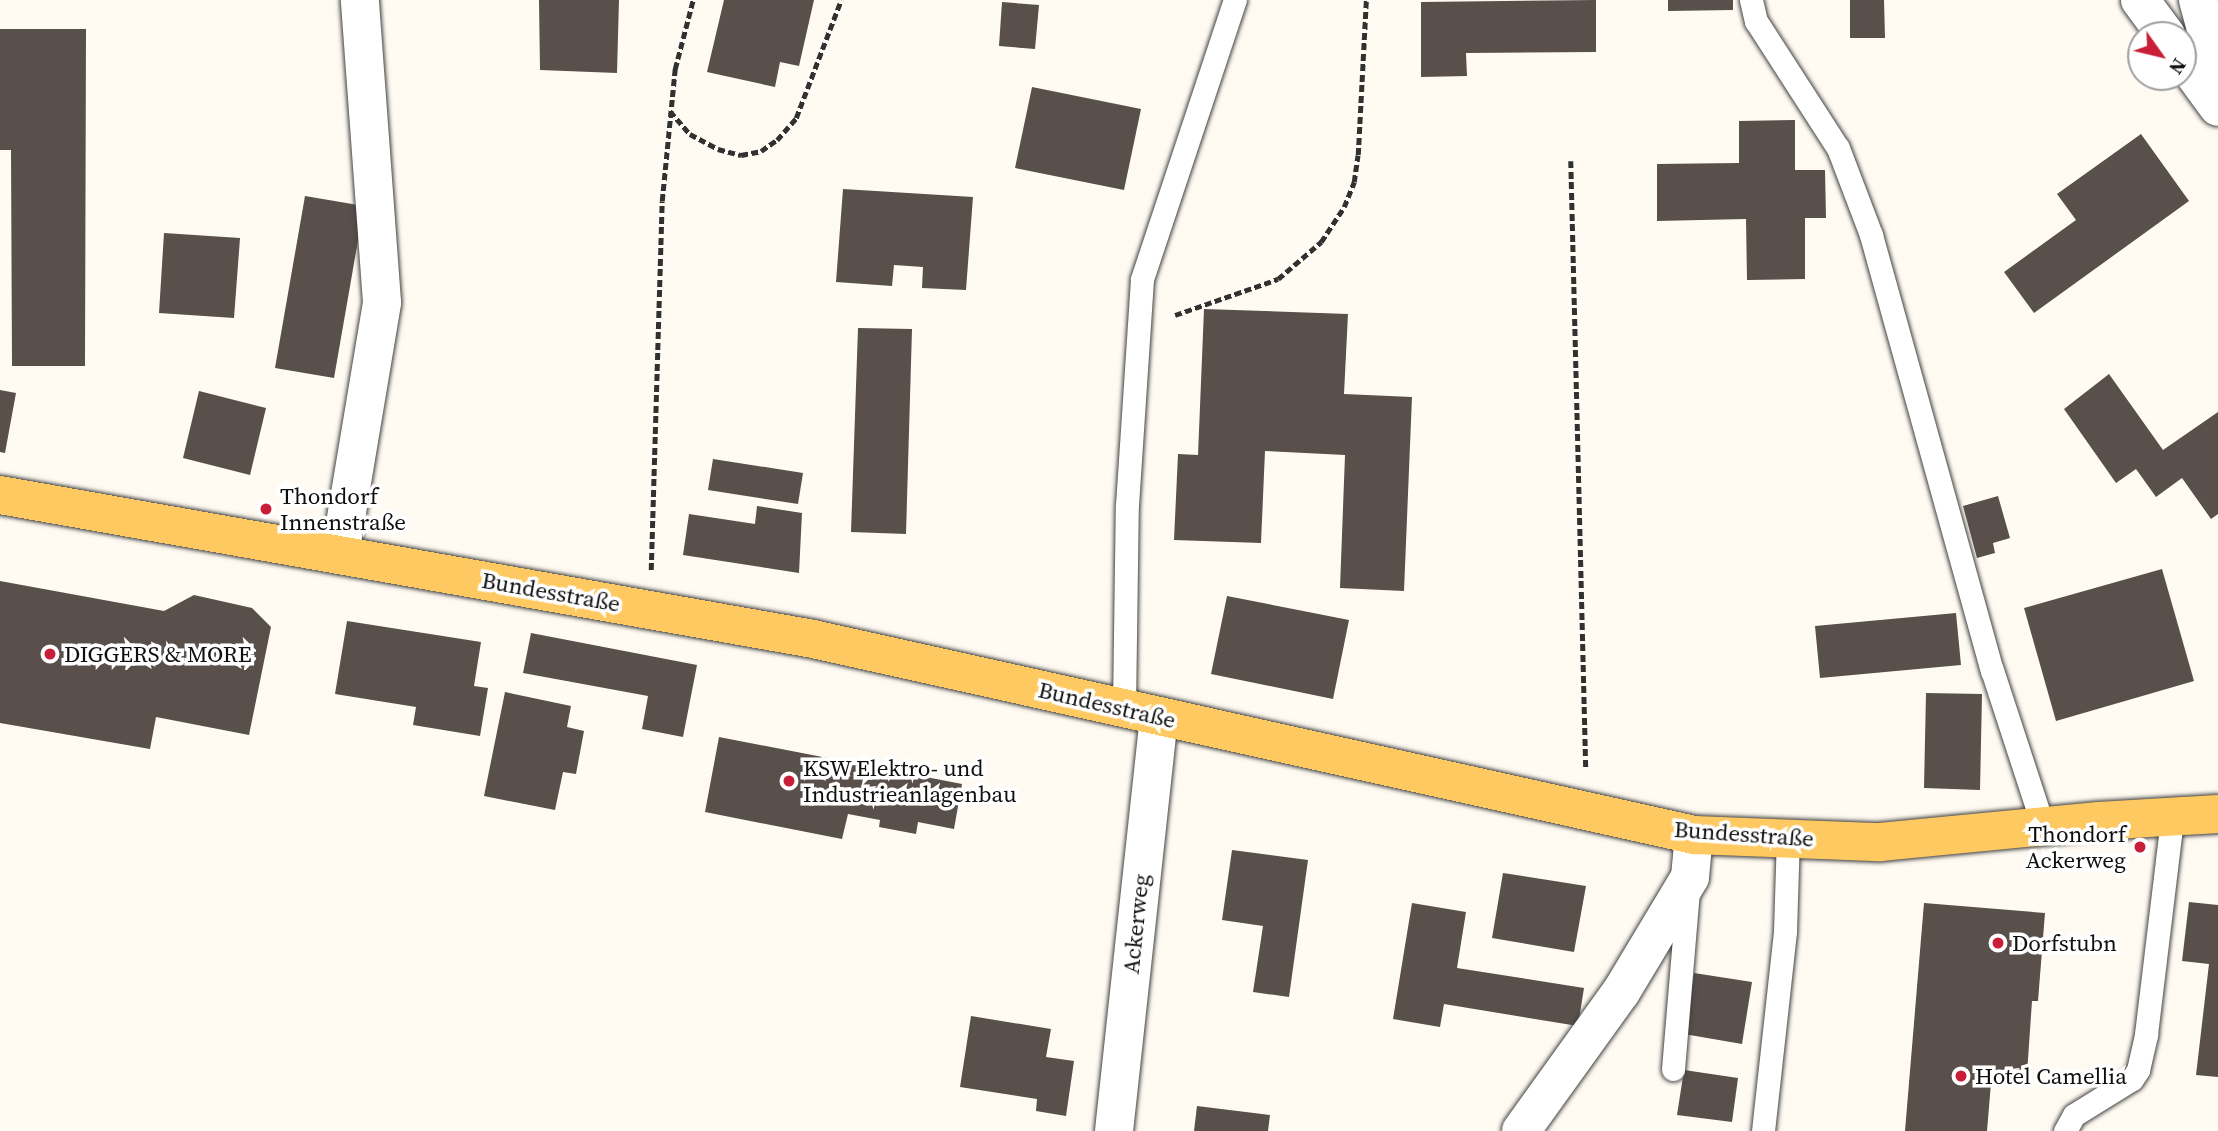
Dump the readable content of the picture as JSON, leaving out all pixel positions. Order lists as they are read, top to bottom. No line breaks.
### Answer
{"streets":{"main road":["Bundesstraße"],"street":["Ackerweg"]},"crossings":[["Bundesstraße","Ackerweg"]],"places":["Thondorf Innenstraße","DIGGERS & MORE","KSW Elektro- und Industrieanlagenbau","Thondorf Ackerweg","Dorfstubn","Hotel Camellia"],"north":"bottom right"}
